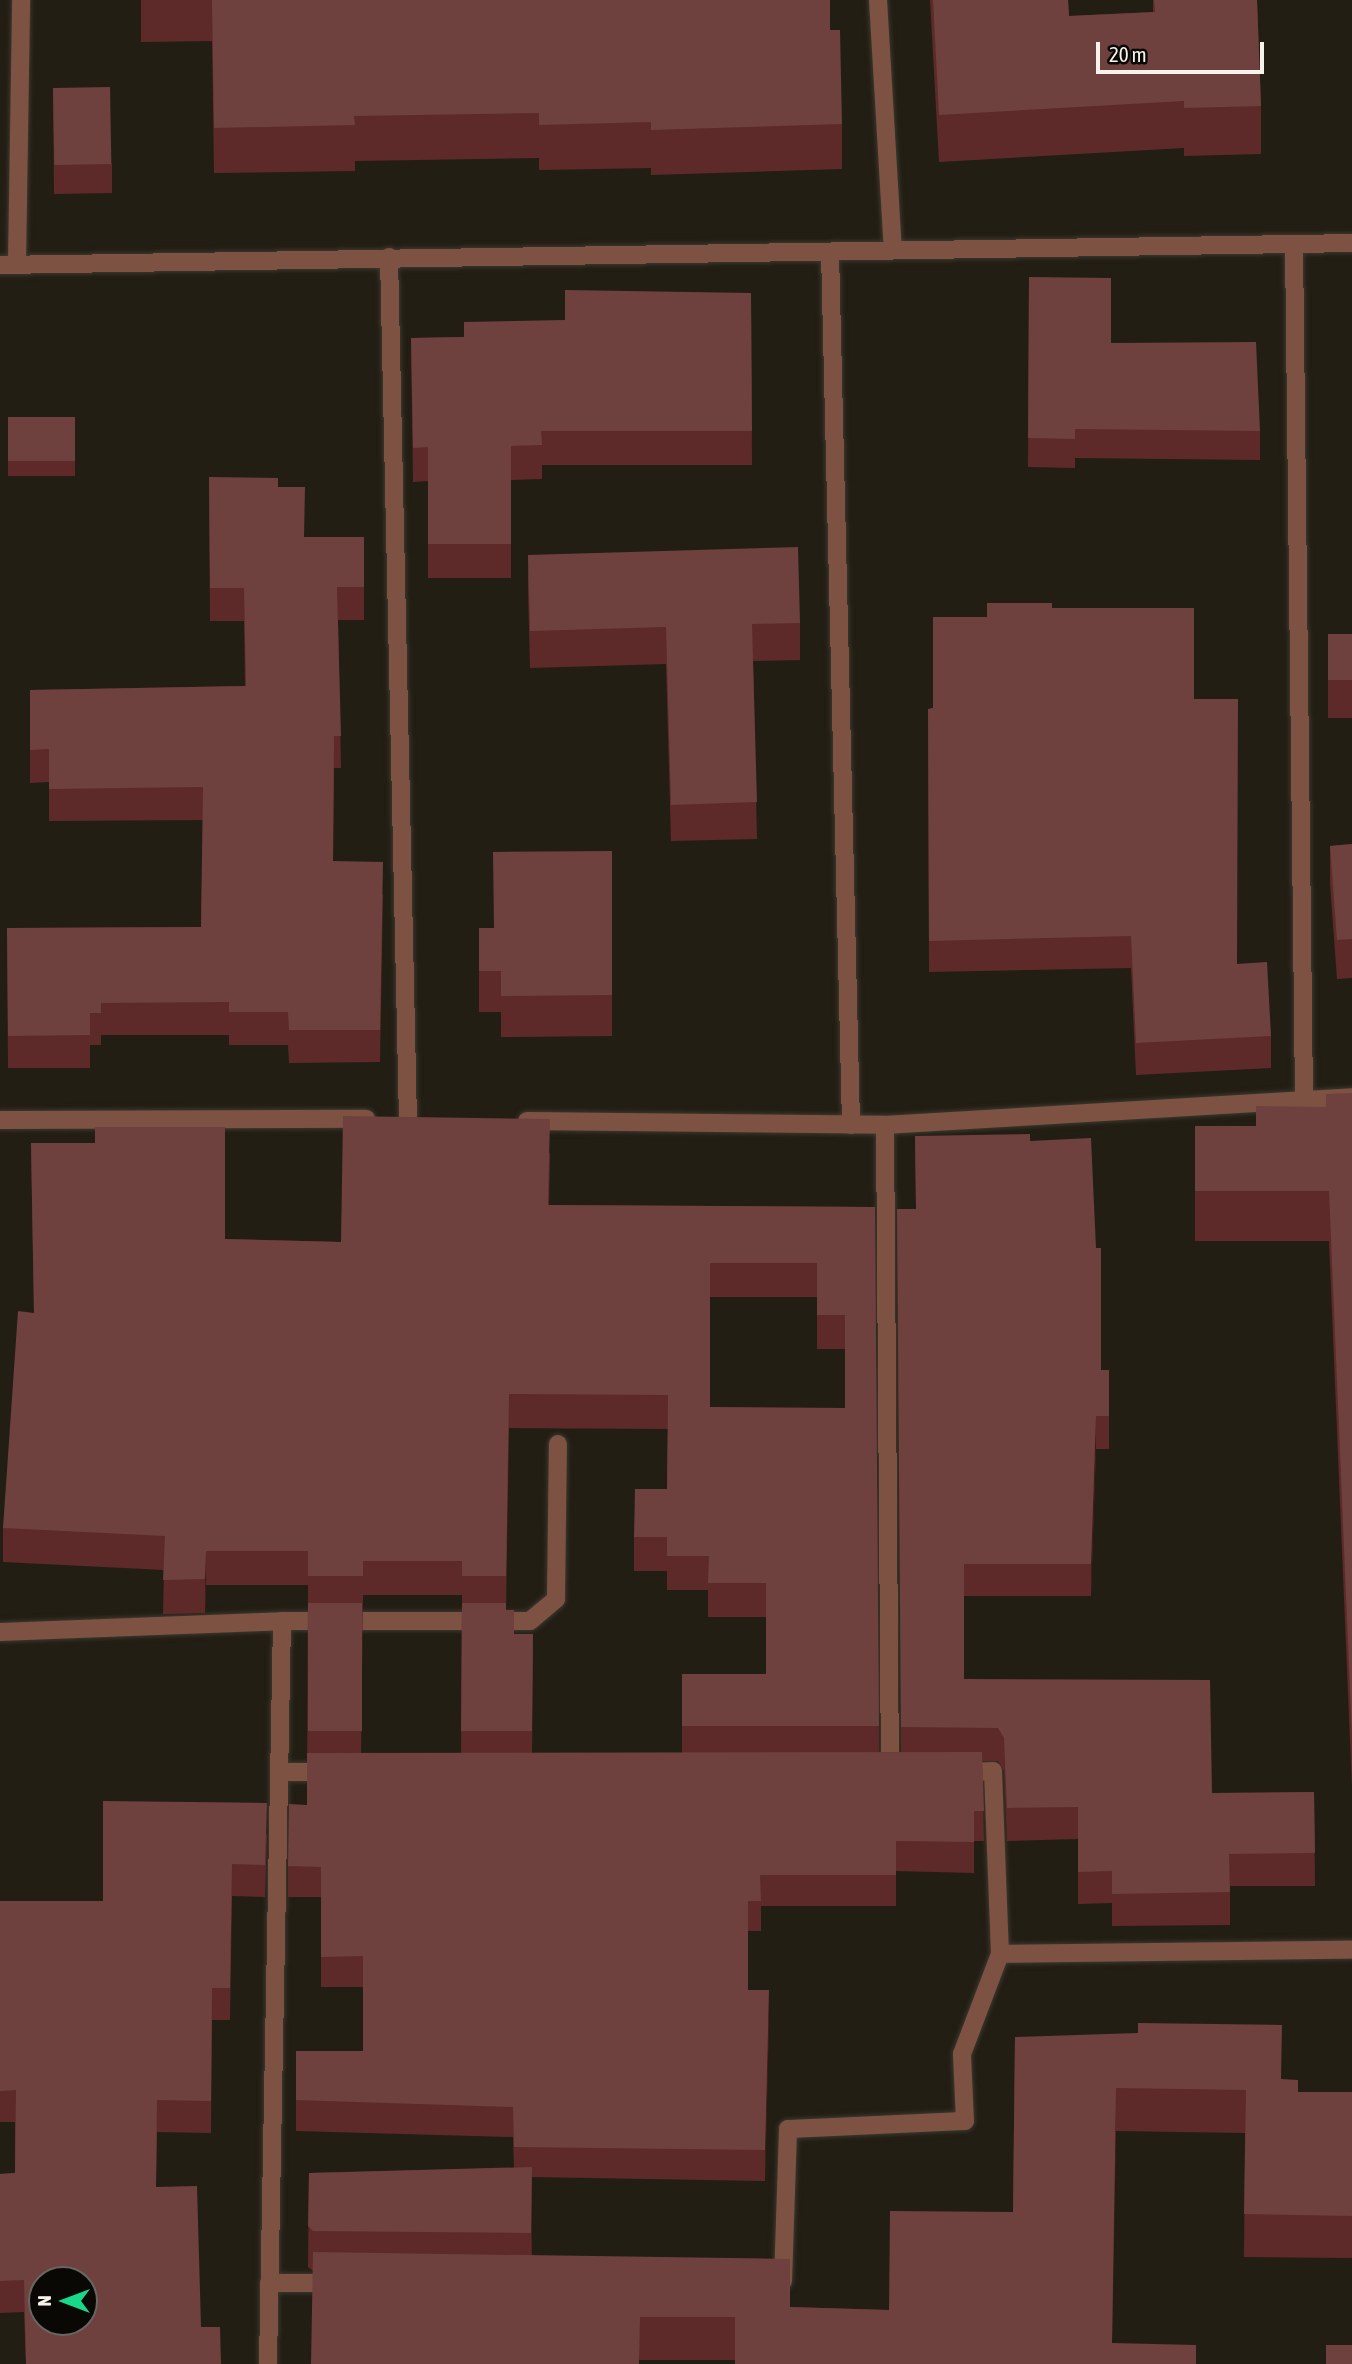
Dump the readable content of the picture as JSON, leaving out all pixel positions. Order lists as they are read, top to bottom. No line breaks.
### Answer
{"scale_bar":"20 m","north":"left"}
